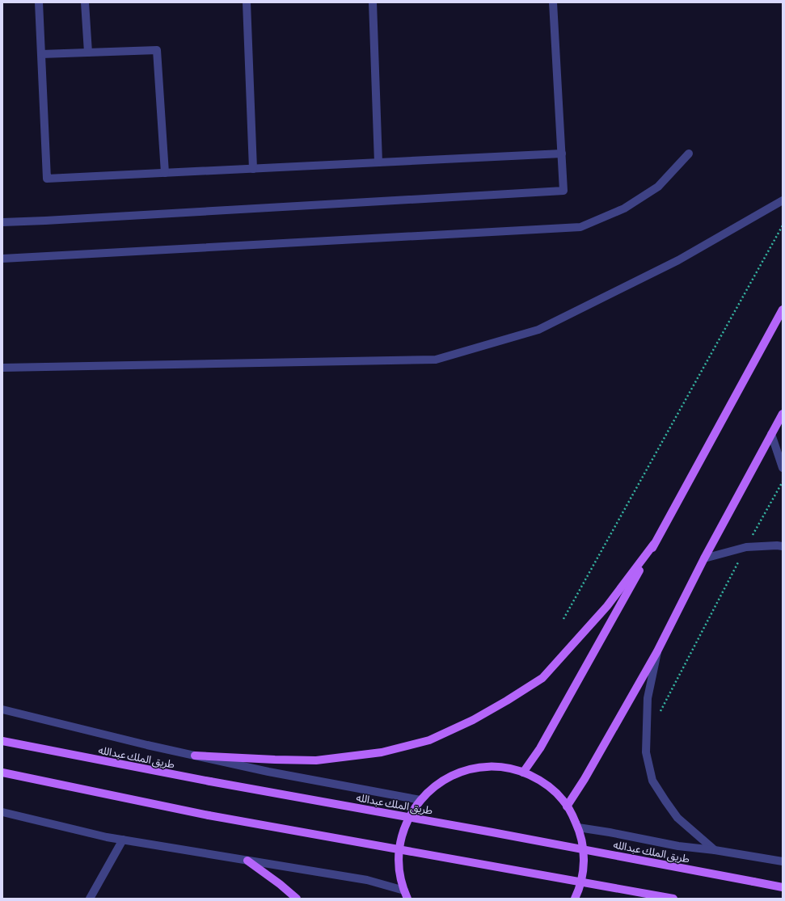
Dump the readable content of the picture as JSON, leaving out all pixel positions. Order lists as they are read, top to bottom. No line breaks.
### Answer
{"streets":{"main road":["طريق الملك عبدالله"]}}
